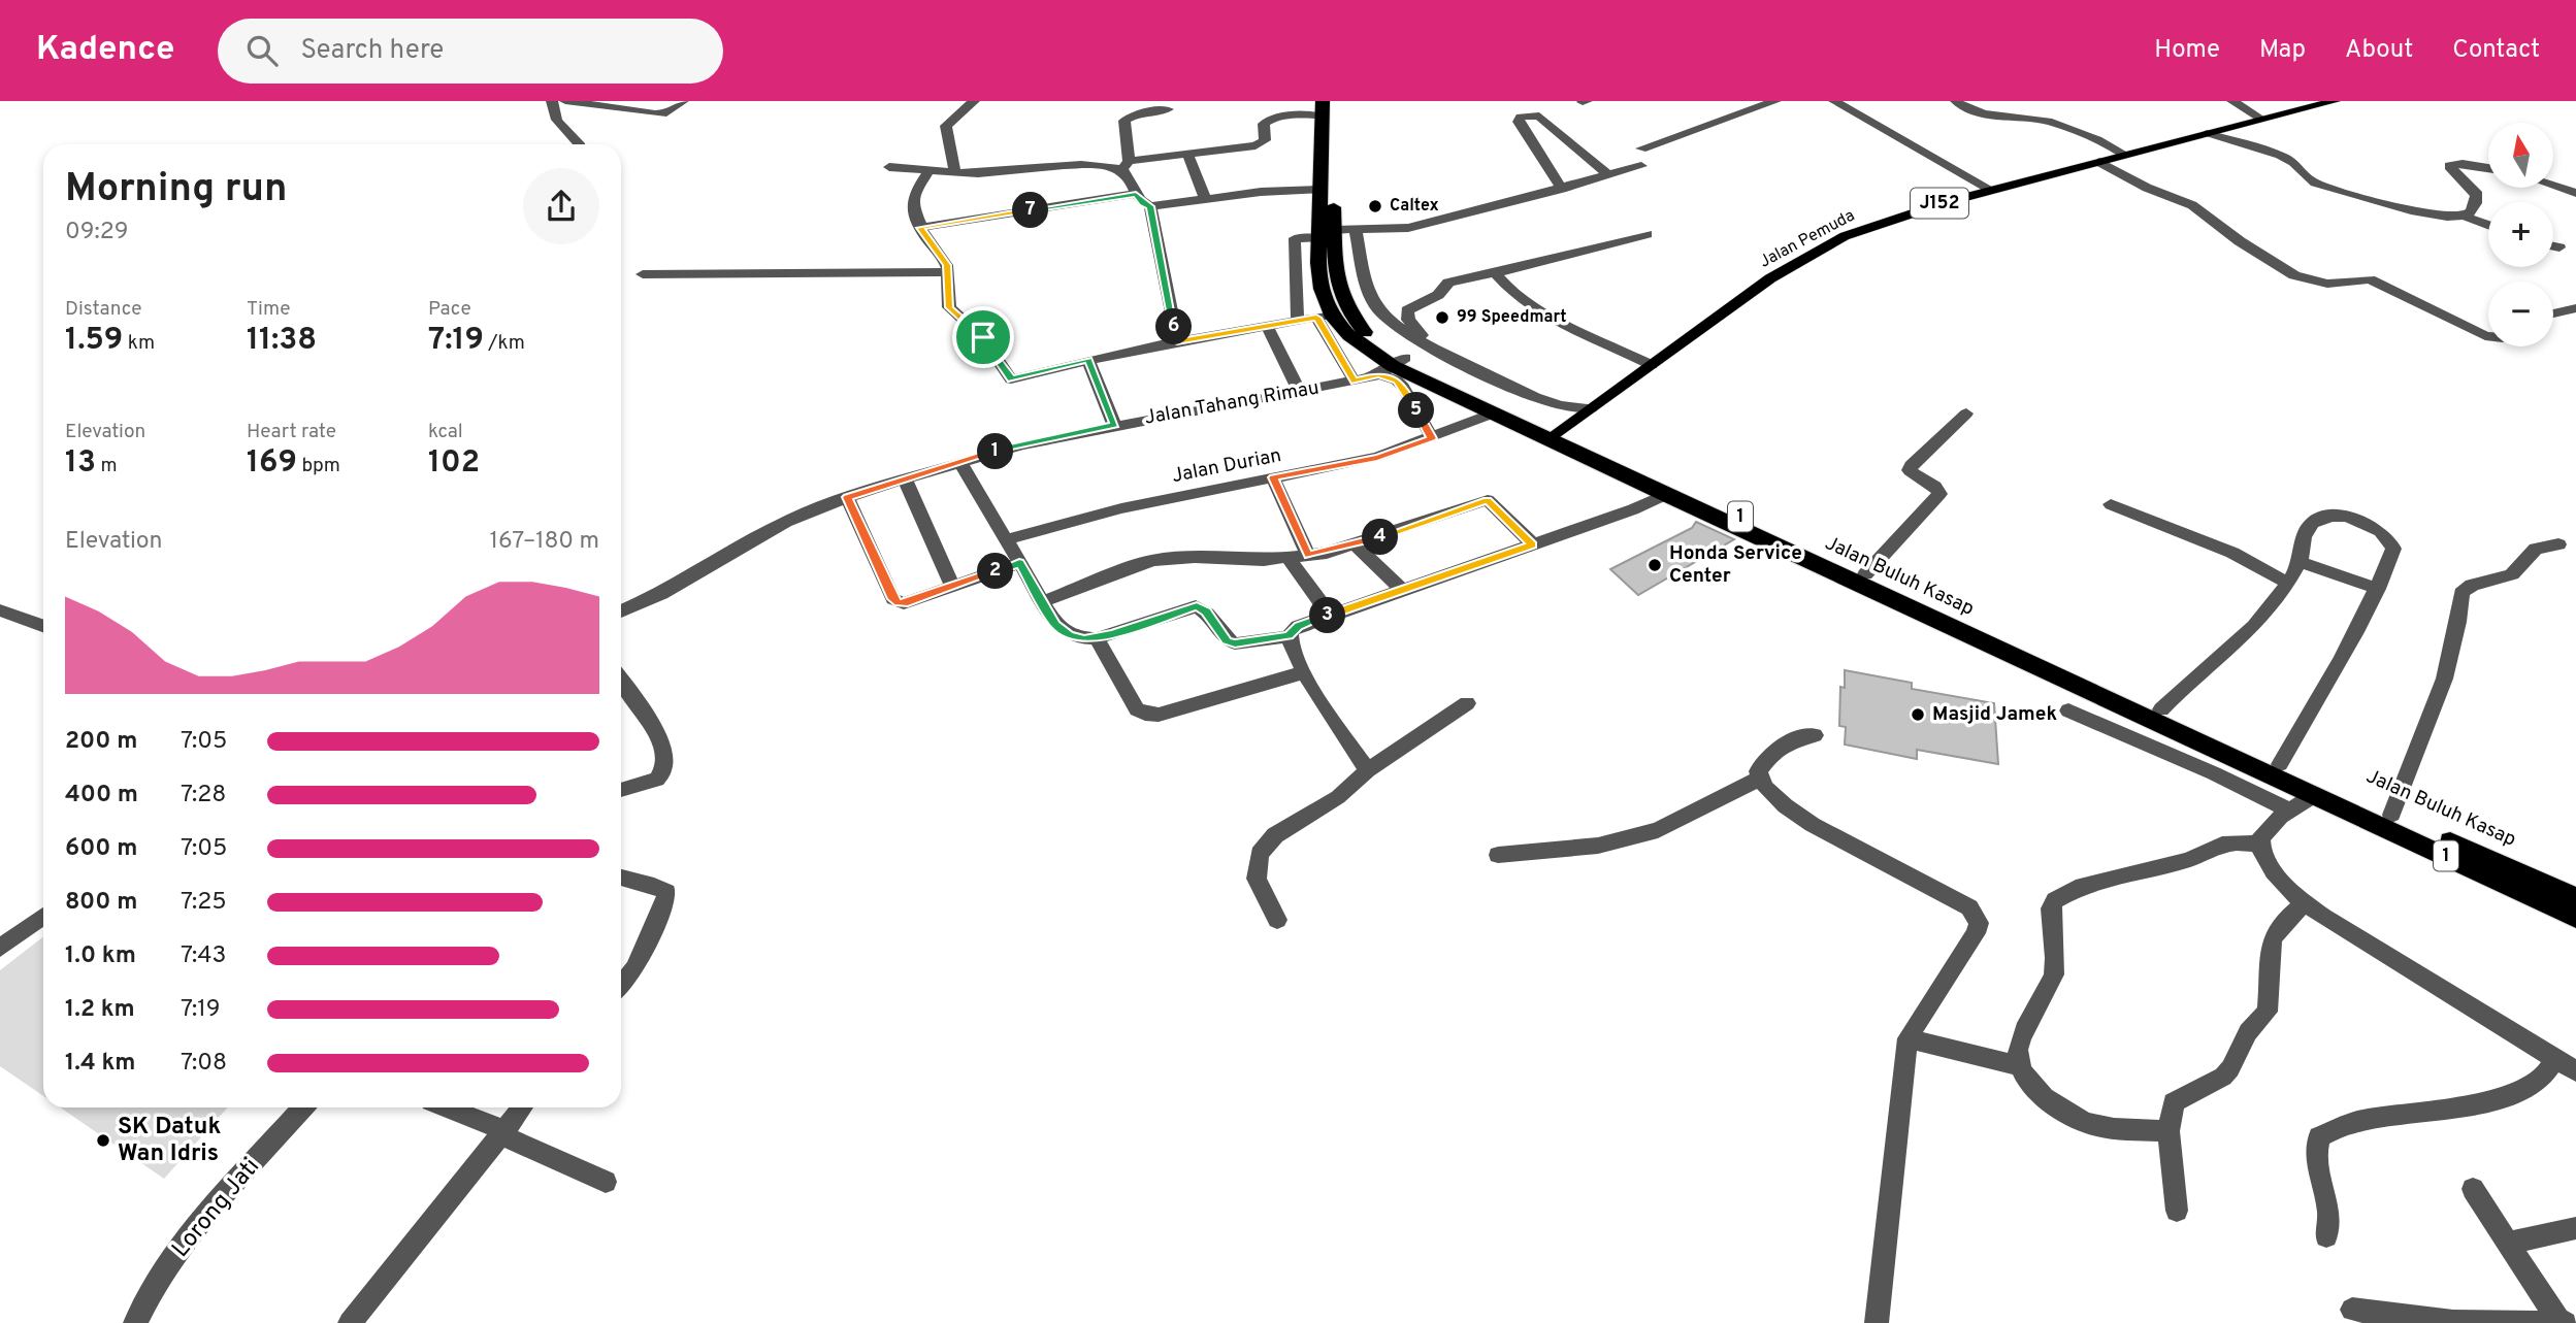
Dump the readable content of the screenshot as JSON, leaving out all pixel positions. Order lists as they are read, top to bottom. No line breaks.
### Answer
{"streets":{"highway":["1","Jalan Buluh Kasap"],"main road":["J152","Jalan Pemuda"],"street":["Jalan Tahang Rimau","Jalan Durian","Lorong Jati"]},"crossings":[["Jalan Pemuda","Jalan Buluh Kasap"],["Jalan Tahang Rimau","Jalan Buluh Kasap"],["Jalan Durian","Jalan Buluh Kasap"]],"places":["Caltex","99 Speedmart","Honda Service Center","Masjid Jamek","SK Datuk Wan Idris"],"north":"top","page":{"header":"Kadence","search":"Search here","nav":["Home","Map","About","Contact"],"map_buttons":["+","−"],"heading":["Morning run","09:29"],"pins":["7","6","5","1","4","2","3"],"stats":[["Distance","1.59 km"],["Time","11:38"],["Pace","7:19 /km"],["Elevation","13 m"],["Heart rate","169 bpm"],["kcal","102"]],"chart":["Elevation","167–180 m"],"list":[{"name":"200 m","note":"7:05"},{"name":"400 m","note":"7:28"},{"name":"600 m","note":"7:05"},{"name":"800 m","note":"7:25"},{"name":"1.0 km","note":"7:43"},{"name":"1.2 km","note":"7:19"},{"name":"1.4 km","note":"7:08"}]}}
